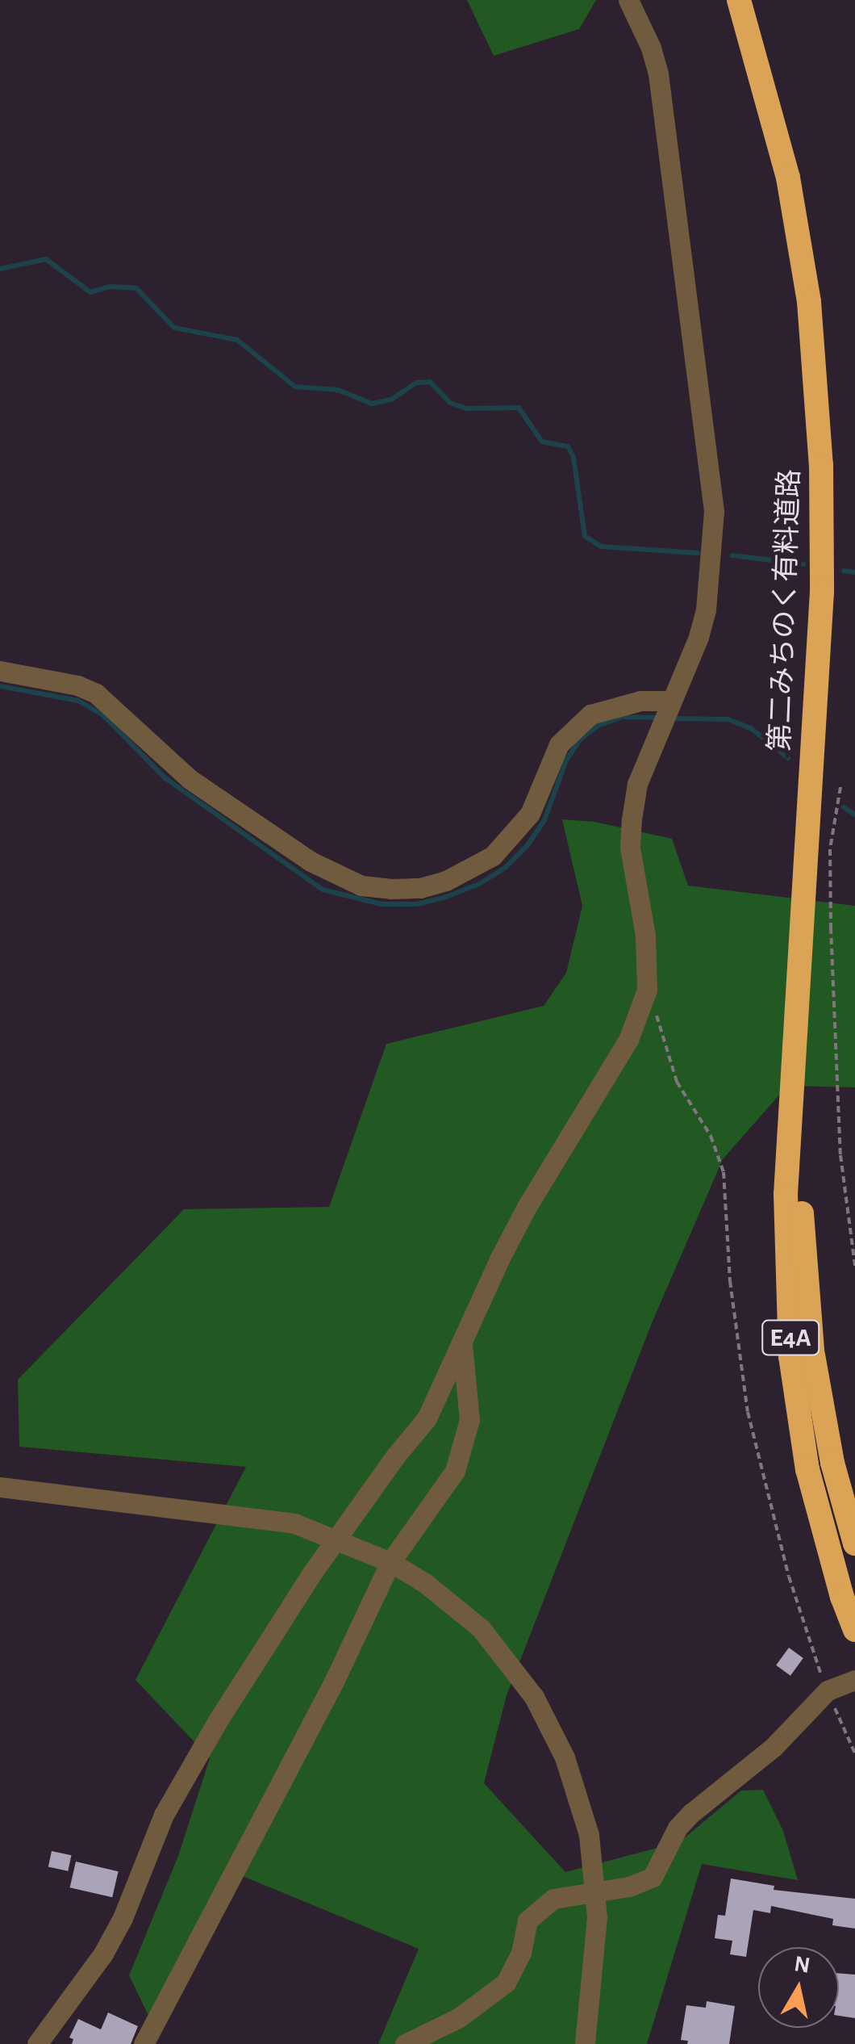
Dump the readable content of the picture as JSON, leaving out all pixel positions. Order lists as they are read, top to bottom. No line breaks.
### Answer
{"streets":{"highway":["第二みちのく有料道路","E4A"]},"north":"top"}
